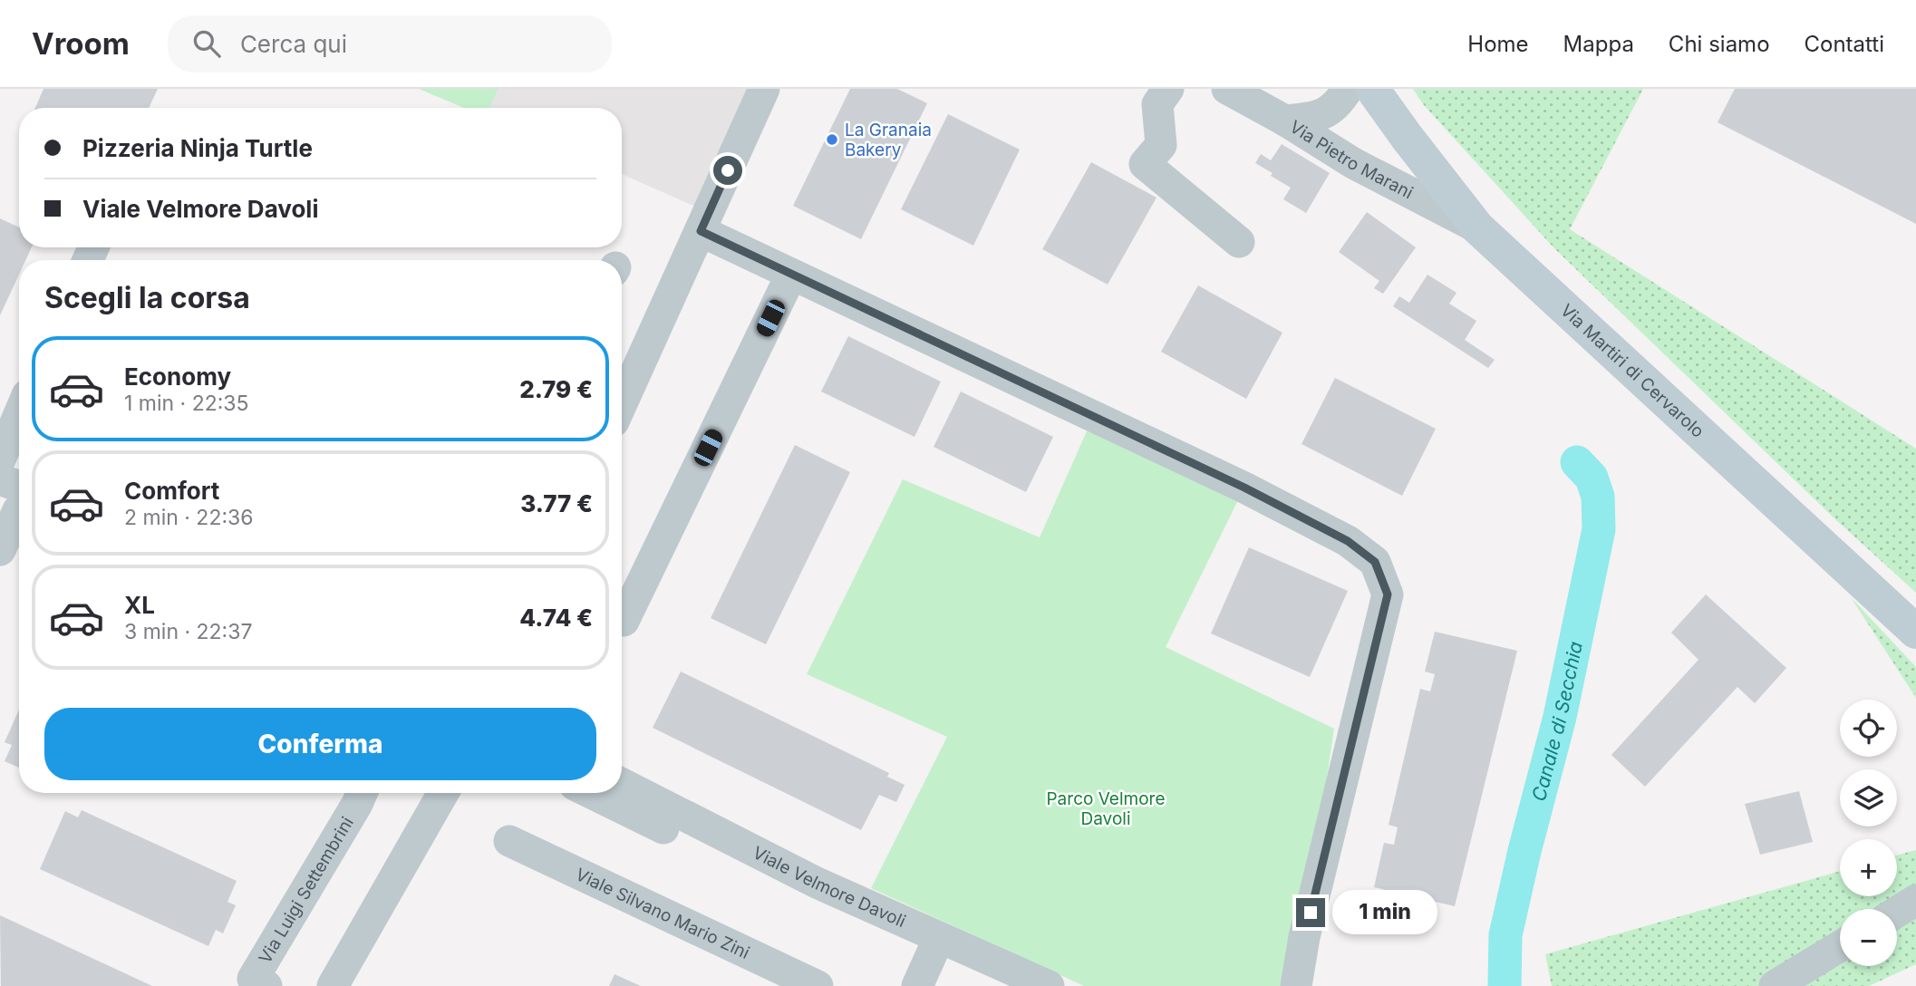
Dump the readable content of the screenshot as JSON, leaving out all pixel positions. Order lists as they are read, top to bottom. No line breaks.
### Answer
{"streets":{"main road":["Via Martiri di Cervarolo"],"street":["Via Pietro Marani","Viale Velmore Davoli","Via Luigi Settembrini","Viale Silvano Mario Zini"]},"crossings":[["Via Pietro Marani","Via Martiri di Cervarolo"]],"water":["Canale di Secchia"],"parks":["Parco Velmore Davoli"],"places":["La Granaia Bakery"],"page":{"header":"Vroom","search":"Cerca qui","nav":["Home","Mappa","Chi siamo","Contatti"],"banner":["Pizzeria Ninja Turtle","Viale Velmore Davoli"],"heading":"Scegli la corsa","list":[{"name":"Economy","note":"1 min · 22:35","value":"2.79 €"},{"name":"Comfort","note":"2 min · 22:36","value":"3.77 €"},{"name":"XL","note":"3 min · 22:37","value":"4.74 €"}],"buttons":"Conferma","map_buttons":["+","−"],"bubble":"1 min"}}
